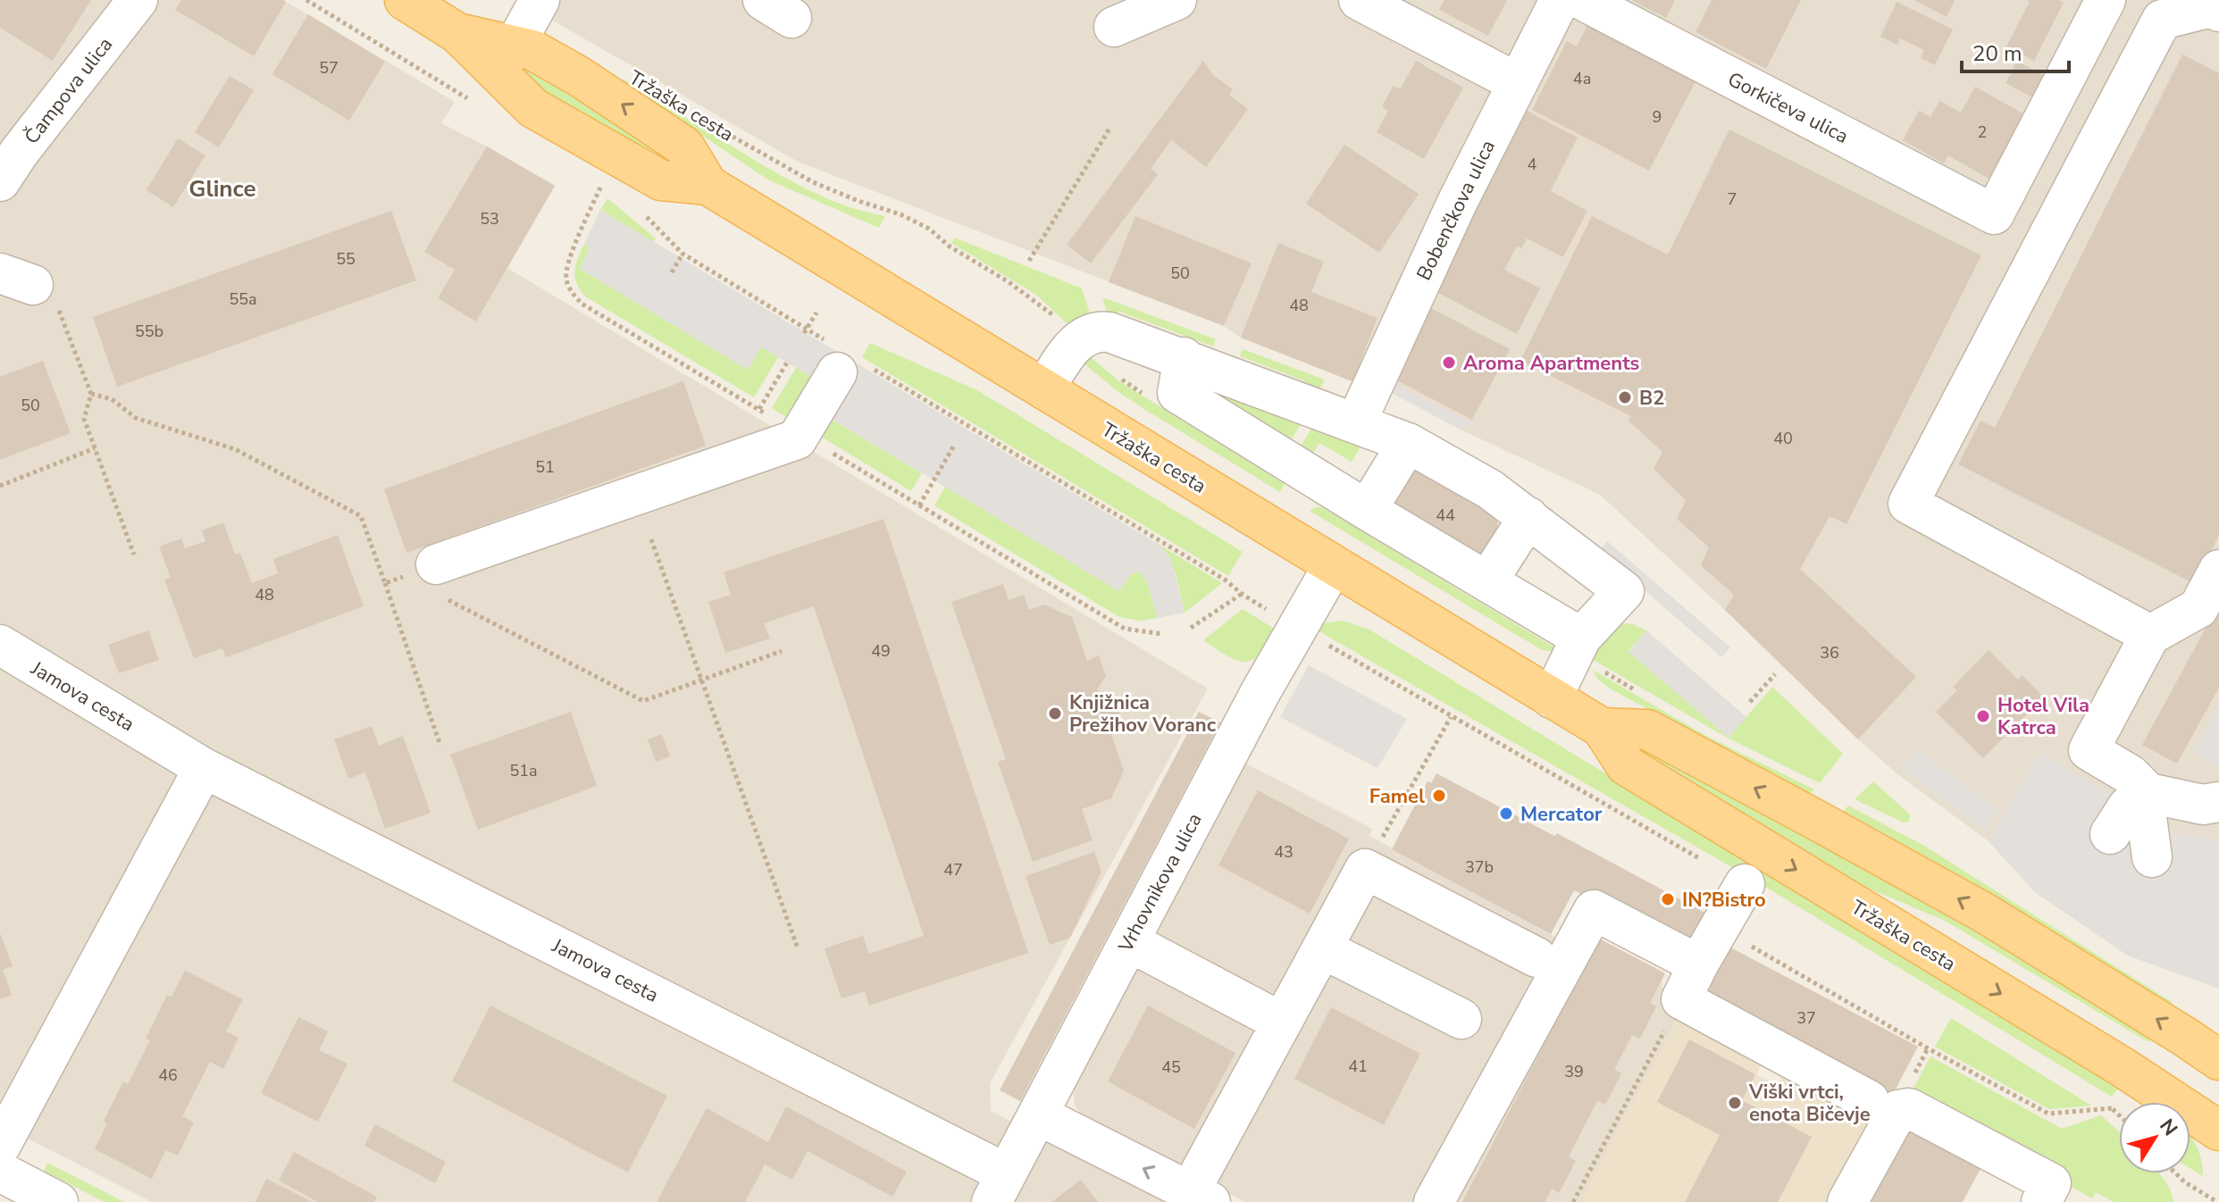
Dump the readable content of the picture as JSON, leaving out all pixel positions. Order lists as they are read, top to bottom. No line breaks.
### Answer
{"streets":{"main road":["Tržaška cesta"],"street":["Čampova ulica","Gorkičeva ulica","Bobenčkova ulica","Jamova cesta","Vrhovnikova ulica"]},"crossings":[["Tržaška cesta","Vrhovnikova ulica"],["Jamova cesta","Vrhovnikova ulica"]],"districts":["Glince"],"places":["Aroma Apartments","B2","Knjižnica Prežihov Voranc","Hotel Vila Katrca","Famel","Mercator","IN?Bistro","Viški vrtci, enota Bičevje"],"house_numbers":["57","4a","9","2","4","7","53","55","50","55a","48","55b","50","40","51","44","48","49","36","51a","43","37b","47","37","41","45","39","46"],"scale_bar":"20 m","north":"top right"}
